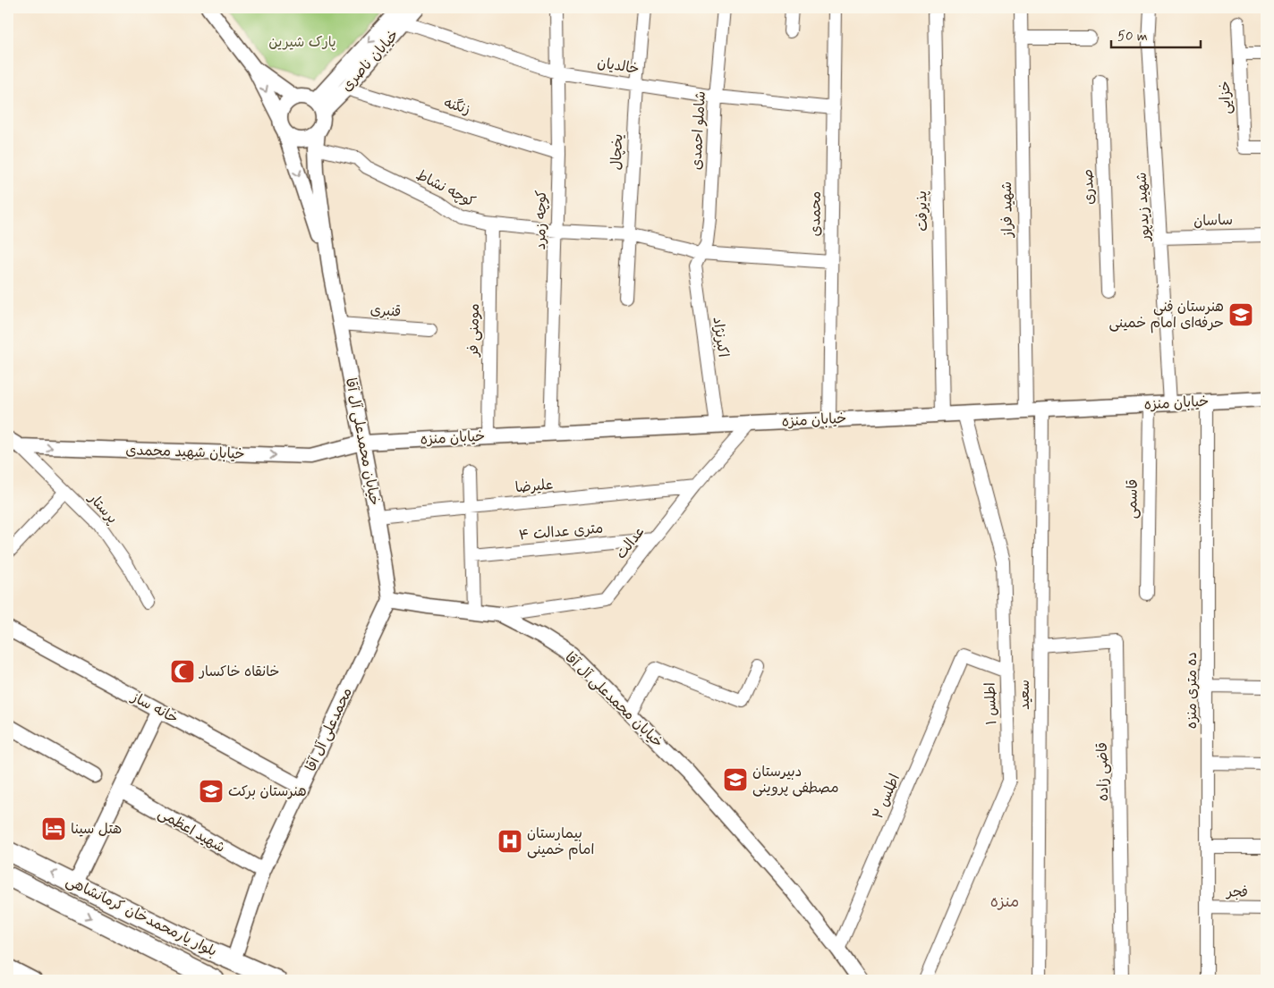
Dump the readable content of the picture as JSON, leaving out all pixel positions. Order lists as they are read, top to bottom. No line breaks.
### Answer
{"streets":{"main road":["بلوار یارمحمدخان کرمانشاهی"],"street":["خیابان ناصری","خالدیان","خزایی","زنگنه","شاملو احمدی","یخچال","صدری","کوچه نشاط","شهید زیدپور","شهید فراز","پذیرفت","محمدی","کوچه زمرد","ساسان","قنبری","مومنی فر","اکبرنژاد","خیابان منزه","خیابان محمدعلی آل آقا","خیابان شهید محمدی","علیرضا","قاسمی","پرستار","۴ متری عدالت","عدالت","ده متری منزه","سعید","اطلس ۱","خانه ساز","محمدعلی آل آقا","قاضی زاده","اطلس ۲","شهید اعظمی","فجر"]},"crossings":[["خیابان ناصری","خالدیان"],["خیابان ناصری","زنگنه"],["خیابان ناصری","خیابان محمدعلی آل آقا"],["خالدیان","شاملو احمدی"],["خالدیان","یخچال"],["خالدیان","محمدی"],["خالدیان","کوچه زمرد"],["زنگنه","کوچه زمرد"],["شاملو احمدی","کوچه نشاط"],["شاملو احمدی","اکبرنژاد"],["یخچال","کوچه نشاط"],["کوچه نشاط","محمدی"],["کوچه نشاط","کوچه زمرد"],["کوچه نشاط","مومنی فر"],["کوچه نشاط","اکبرنژاد"],["کوچه نشاط","خیابان محمدعلی آل آقا"],["شهید زیدپور","ساسان"],["شهید زیدپور","خیابان منزه"],["شهید فراز","خیابان منزه"],["پذیرفت","خیابان منزه"],["محمدی","خیابان منزه"],["کوچه زمرد","خیابان منزه"],["قنبری","خیابان محمدعلی آل آقا"],["مومنی فر","خیابان منزه"],["اکبرنژاد","خیابان منزه"],["خیابان منزه","خیابان محمدعلی آل آقا"],["خیابان منزه","خیابان شهید محمدی"],["خیابان منزه","قاسمی"],["خیابان منزه","عدالت"],["خیابان منزه","ده متری منزه"],["خیابان منزه","سعید"],["خیابان منزه","اطلس ۱"],["خیابان محمدعلی آل آقا","خیابان شهید محمدی"],["خیابان محمدعلی آل آقا","علیرضا"],["خیابان محمدعلی آل آقا","عدالت"],["خیابان محمدعلی آل آقا","محمدعلی آل آقا"],["خیابان محمدعلی آل آقا","اطلس ۲"],["خیابان شهید محمدی","پرستار"],["علیرضا","عدالت"],["۴ متری عدالت","عدالت"],["ده متری منزه","فجر"],["سعید","قاضی زاده"],["اطلس ۱","اطلس ۲"],["خانه ساز","محمدعلی آل آقا"],["محمدعلی آل آقا","شهید اعظمی"],["محمدعلی آل آقا","بلوار یارمحمدخان کرمانشاهی"]],"one_way":["خیابان شهید محمدی"],"districts":["منزه"],"parks":["پارک شیرین"],"places":{"school or university":["هنرستان فنی حرفه‌ای امام خمینی","دبیرستان مصطفی پروینی","هنرستان برکت"],"mosque":["خانقاه خاکسار"],"hotel":["هتل سینا"],"hospital":["بیمارستان امام خمینی"]},"scale_bar":"50 m"}
